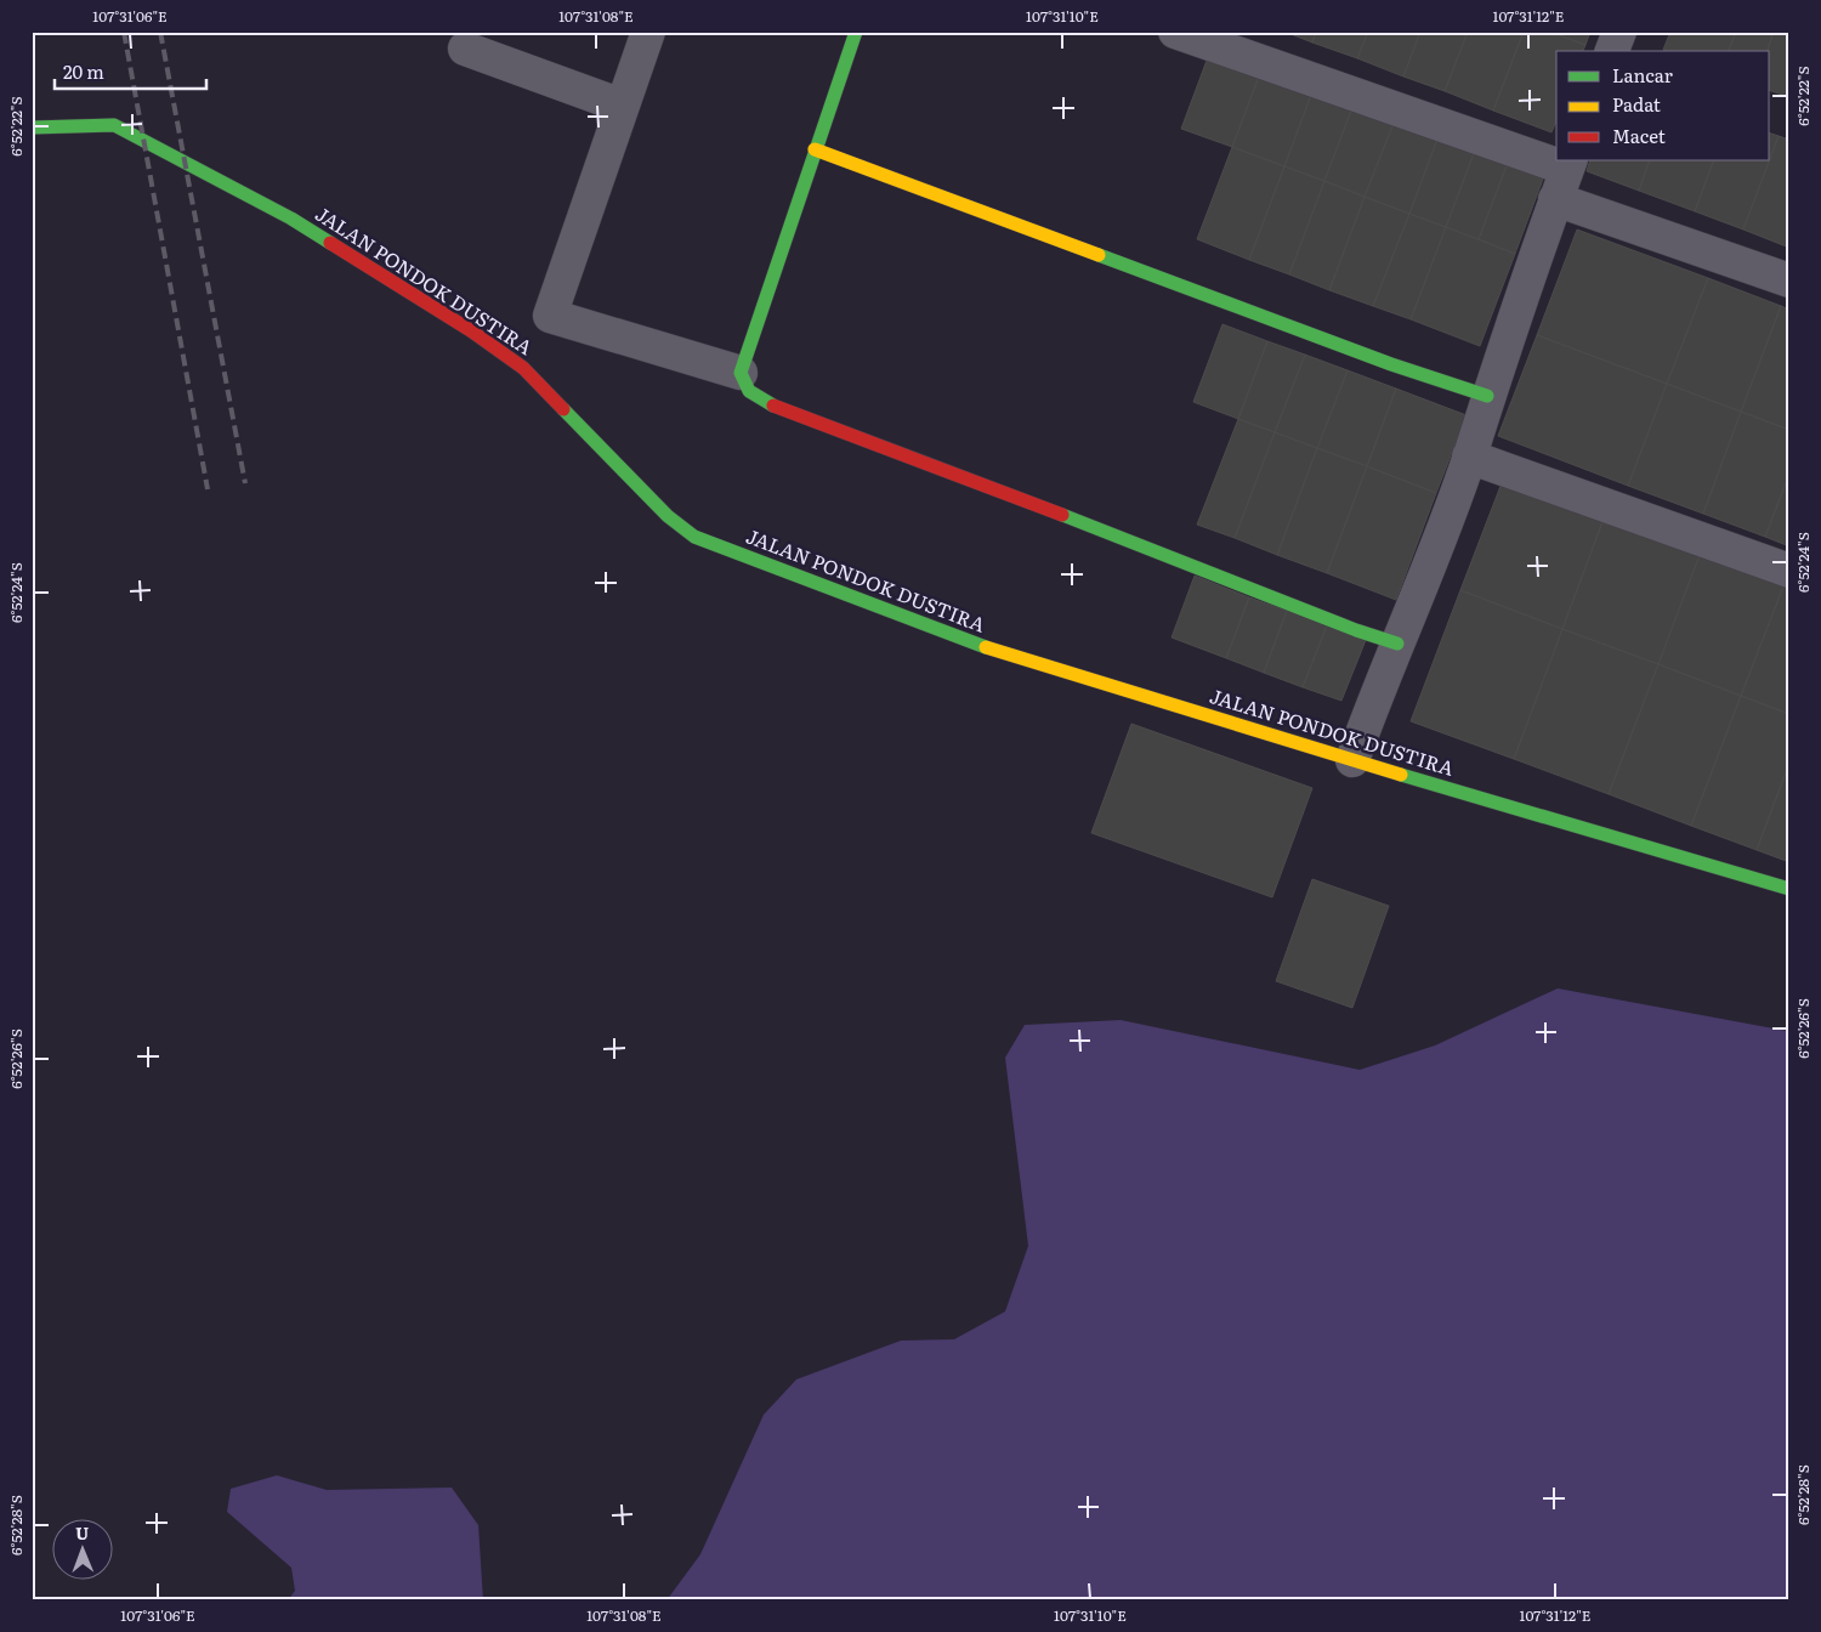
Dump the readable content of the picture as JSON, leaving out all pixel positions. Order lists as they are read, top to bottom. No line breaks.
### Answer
{"streets":{"main road":["JALAN PONDOK DUSTIRA"]},"legend":["Lancar","Padat","Macet"],"scale_bar":"20 m","north":"top","coordinates":["107°31'06\"E","107°31'08\"E","107°31'10\"E","107°31'12\"E","6°52'22\"S","6°52'24\"S","6°52'26\"S","6°52'28\"S"]}
